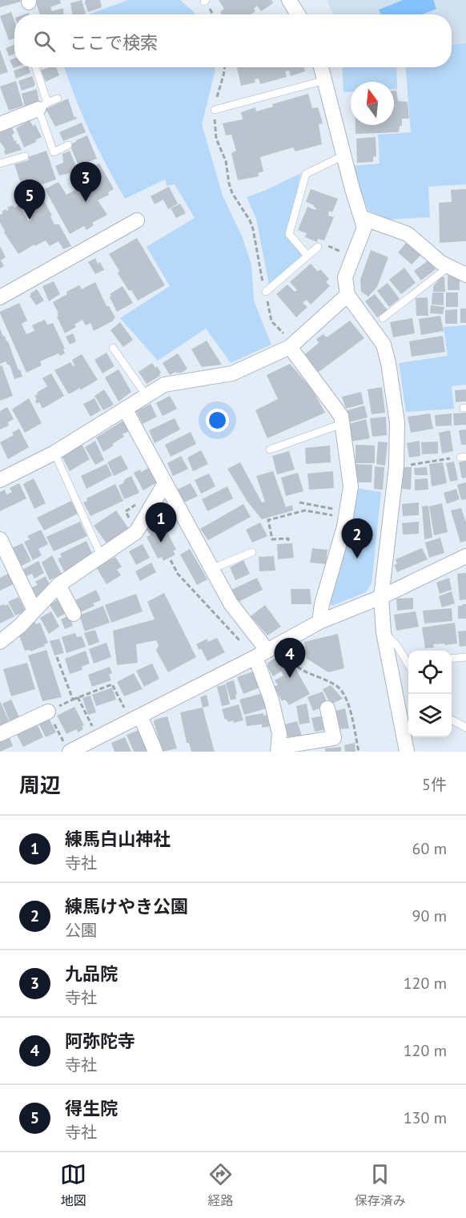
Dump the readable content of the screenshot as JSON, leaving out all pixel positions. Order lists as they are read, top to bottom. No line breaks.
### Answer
{"north":"top","page":{"search":"ここで検索","pins":["3","5","1","2","4"],"heading":["周辺","5件"],"list":[{"mark":"1","name":"練馬白山神社","note":"寺社","value":"60 m"},{"mark":"2","name":"練馬けやき公園","note":"公園","value":"90 m"},{"mark":"3","name":"九品院","note":"寺社","value":"120 m"},{"mark":"4","name":"阿弥陀寺","note":"寺社","value":"120 m"},{"mark":"5","name":"得生院","note":"寺社","value":"130 m"}],"nav":["地図","経路","保存済み"]}}
